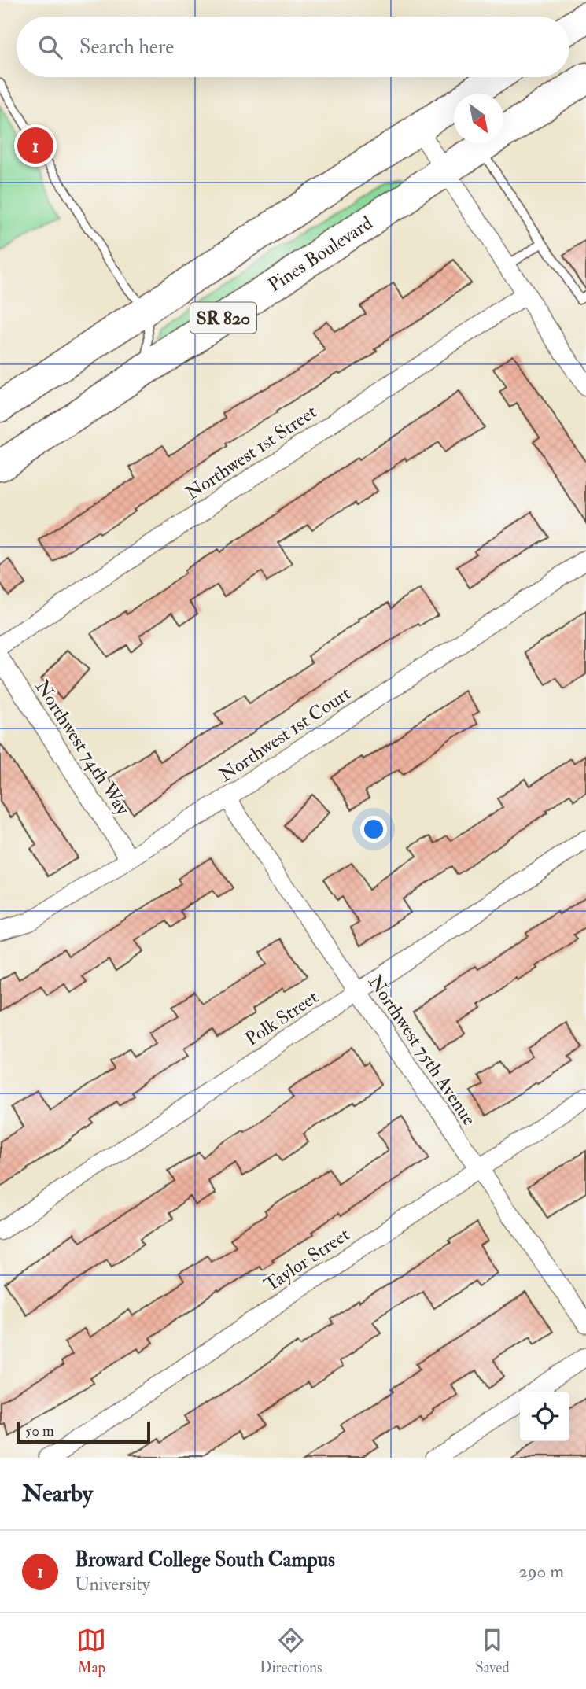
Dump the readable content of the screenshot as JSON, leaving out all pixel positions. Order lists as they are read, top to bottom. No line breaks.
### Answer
{"streets":{"highway":["Pines Boulevard","SR 820"],"street":["Northwest 1st Street","Northwest 1st Court","Northwest 74th Way","Polk Street","Northwest 75th Avenue","Taylor Street"]},"crossings":[["Northwest 1st Court","Northwest 74th Way"],["Northwest 1st Court","Northwest 75th Avenue"],["Polk Street","Northwest 75th Avenue"],["Northwest 75th Avenue","Taylor Street"]],"scale_bar":"50 m","north":"bottom right","page":{"search":"Search here","pins":"1","scale":"50 m","heading":"Nearby","list":[{"mark":"1","name":"Broward College South Campus","note":"University","value":"290 m"}],"nav":["Map","Directions","Saved"]}}
